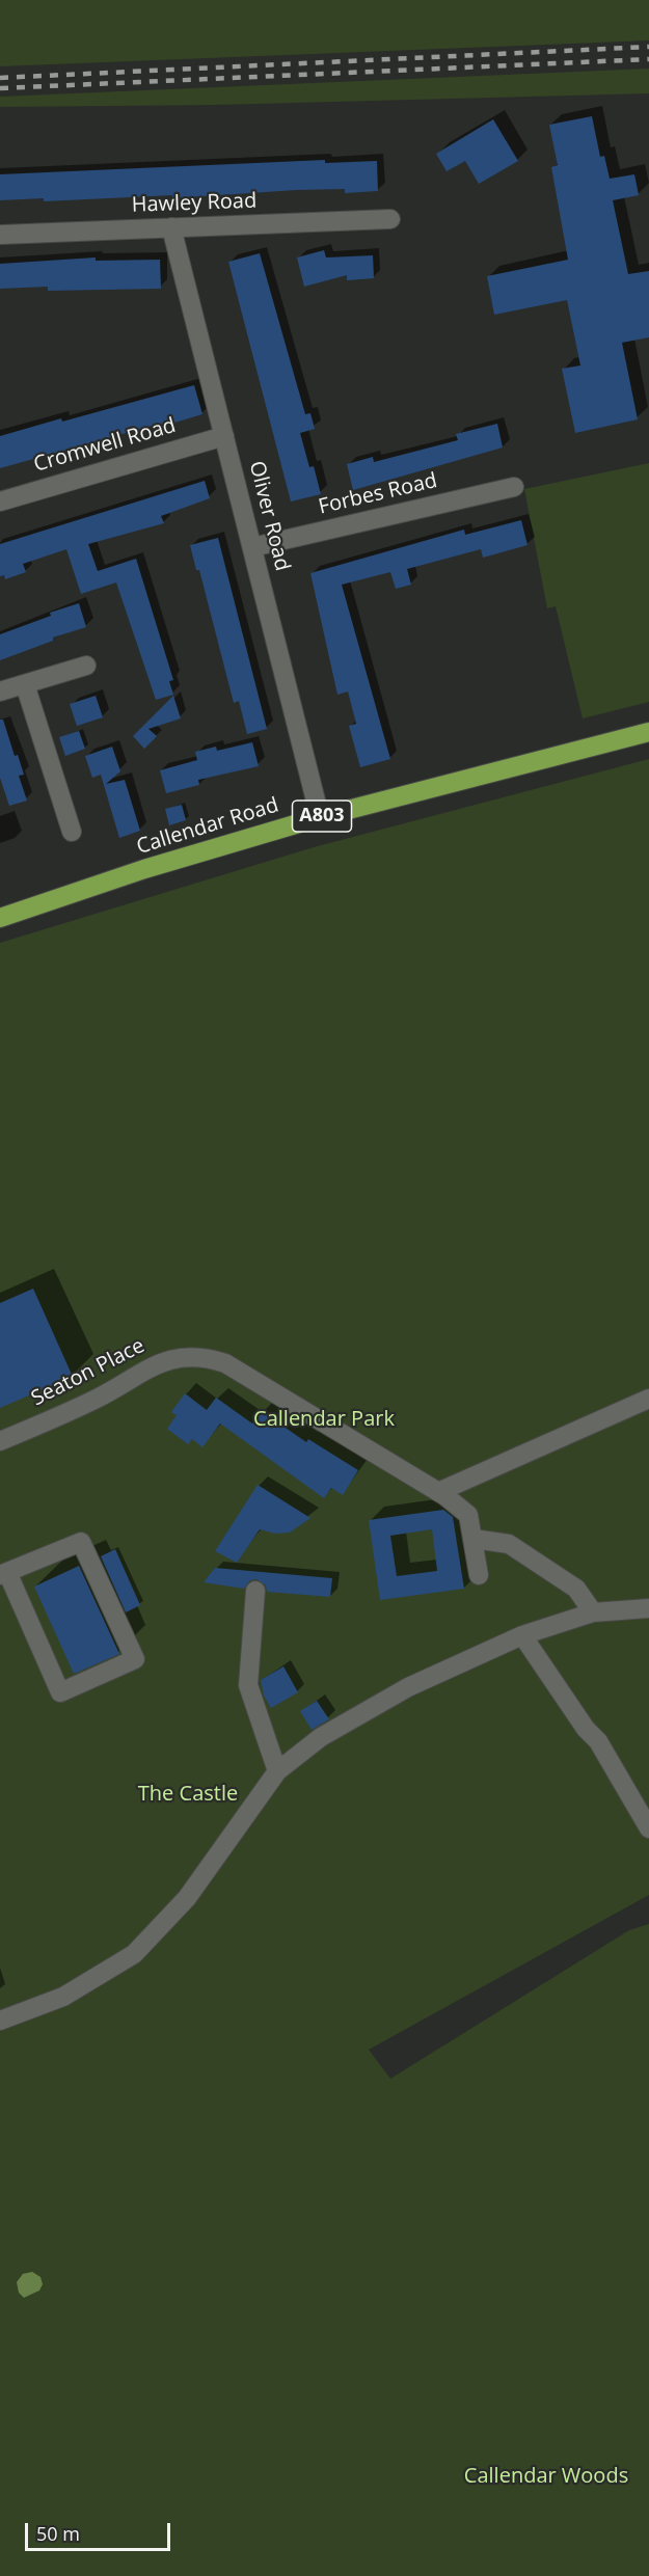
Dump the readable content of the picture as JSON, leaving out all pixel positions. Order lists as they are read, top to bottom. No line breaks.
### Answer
{"streets":{"main road":["A803","Callendar Road"],"street":["Hawley Road","Cromwell Road","Forbes Road","Oliver Road","Seaton Place"]},"crossings":[["Hawley Road","Oliver Road"],["Cromwell Road","Oliver Road"],["Forbes Road","Oliver Road"],["Oliver Road","Callendar Road"]],"parks":["Callendar Park","The Castle","Callendar Woods"],"scale_bar":"50 m"}
